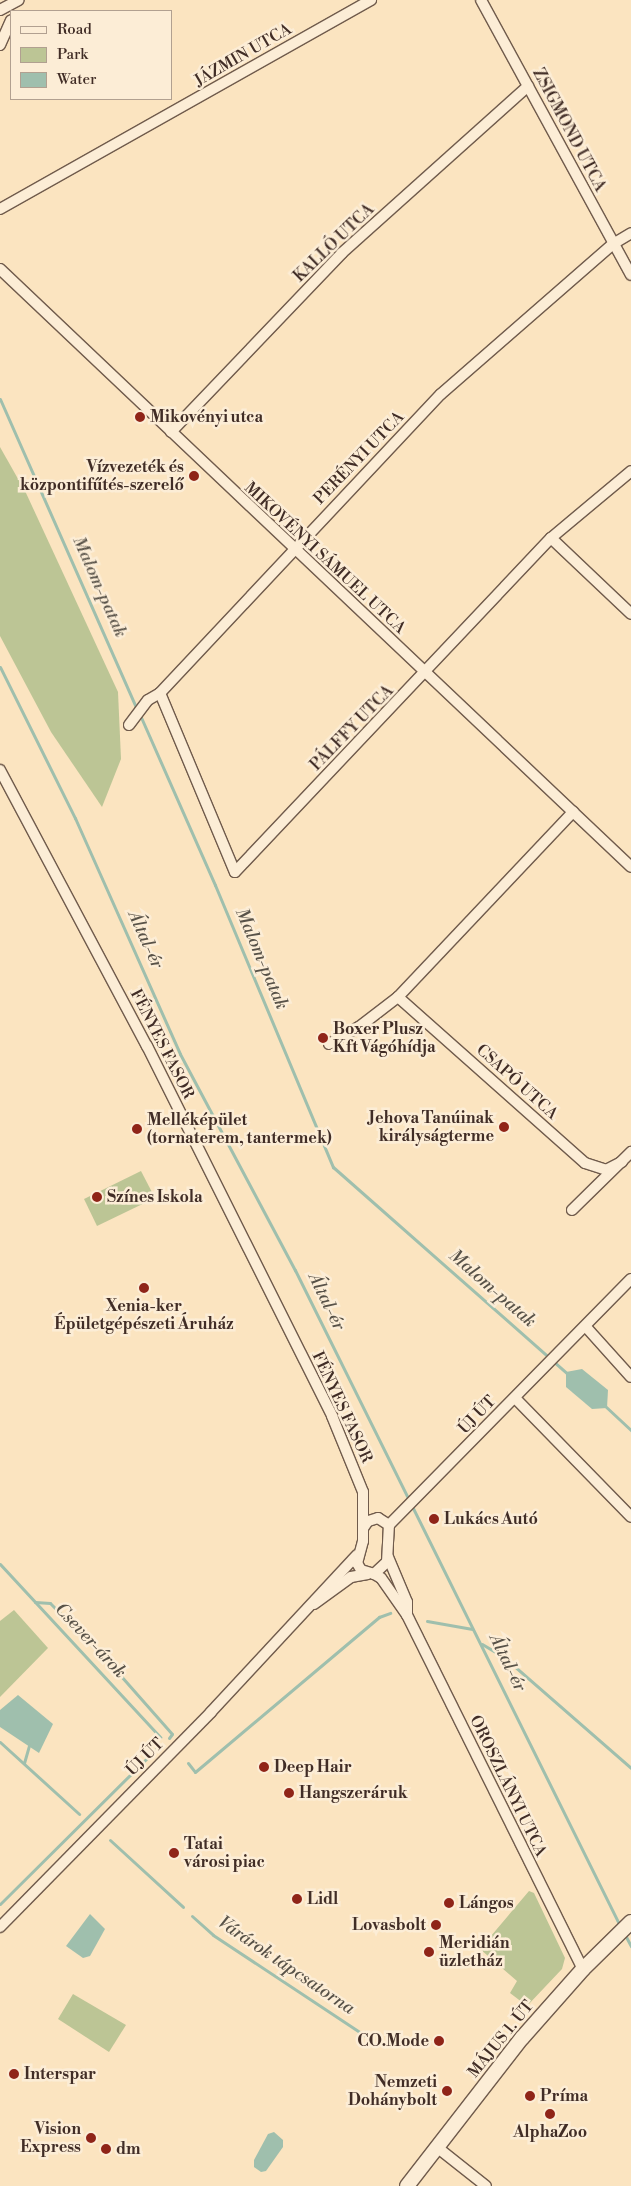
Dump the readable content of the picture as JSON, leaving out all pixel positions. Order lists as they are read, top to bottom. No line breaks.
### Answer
{"streets":{"main road":["MÁJUS 1. ÚT"],"street":["JÁZMIN UTCA","ZSIGMOND UTCA","KALLÓ UTCA","PERÉNYI UTCA","MIKOVÉNYI SÁMUEL UTCA","PÁLFFY UTCA","FÉNYES FASOR","CSAPÓ UTCA","ÚJ ÚT","OROSZLÁNYI UTCA"]},"crossings":[["ZSIGMOND UTCA","KALLÓ UTCA"],["ZSIGMOND UTCA","PERÉNYI UTCA"],["KALLÓ UTCA","MIKOVÉNYI SÁMUEL UTCA"],["PERÉNYI UTCA","MIKOVÉNYI SÁMUEL UTCA"],["PERÉNYI UTCA","PÁLFFY UTCA"],["MIKOVÉNYI SÁMUEL UTCA","PÁLFFY UTCA"],["FÉNYES FASOR","ÚJ ÚT"],["FÉNYES FASOR","OROSZLÁNYI UTCA"],["ÚJ ÚT","OROSZLÁNYI UTCA"],["OROSZLÁNYI UTCA","MÁJUS 1. ÚT"]],"water":["Malom-patak","Által-ér","Csever-árok","Várárok tápcsatorna"],"places":["Mikovényi utca","Vízvezeték és központifűtés-szerelő","Boxer Plusz Kft Vágóhídja","Jehova Tanúinak királyságterme","Melléképület (tornaterem, tantermek)","Színes Iskola","Xenia-ker Épületgépészeti Áruház","Lukács Autó","Deep Hair","Hangszeráruk","Tatai városi piac","Lidl","Lángos","Lovasbolt","Meridián üzletház","CO.Mode","Interspar","Nemzeti Dohánybolt","Príma","AlphaZoo","Vision Express","dm"],"legend":["Road","Park","Water"]}
